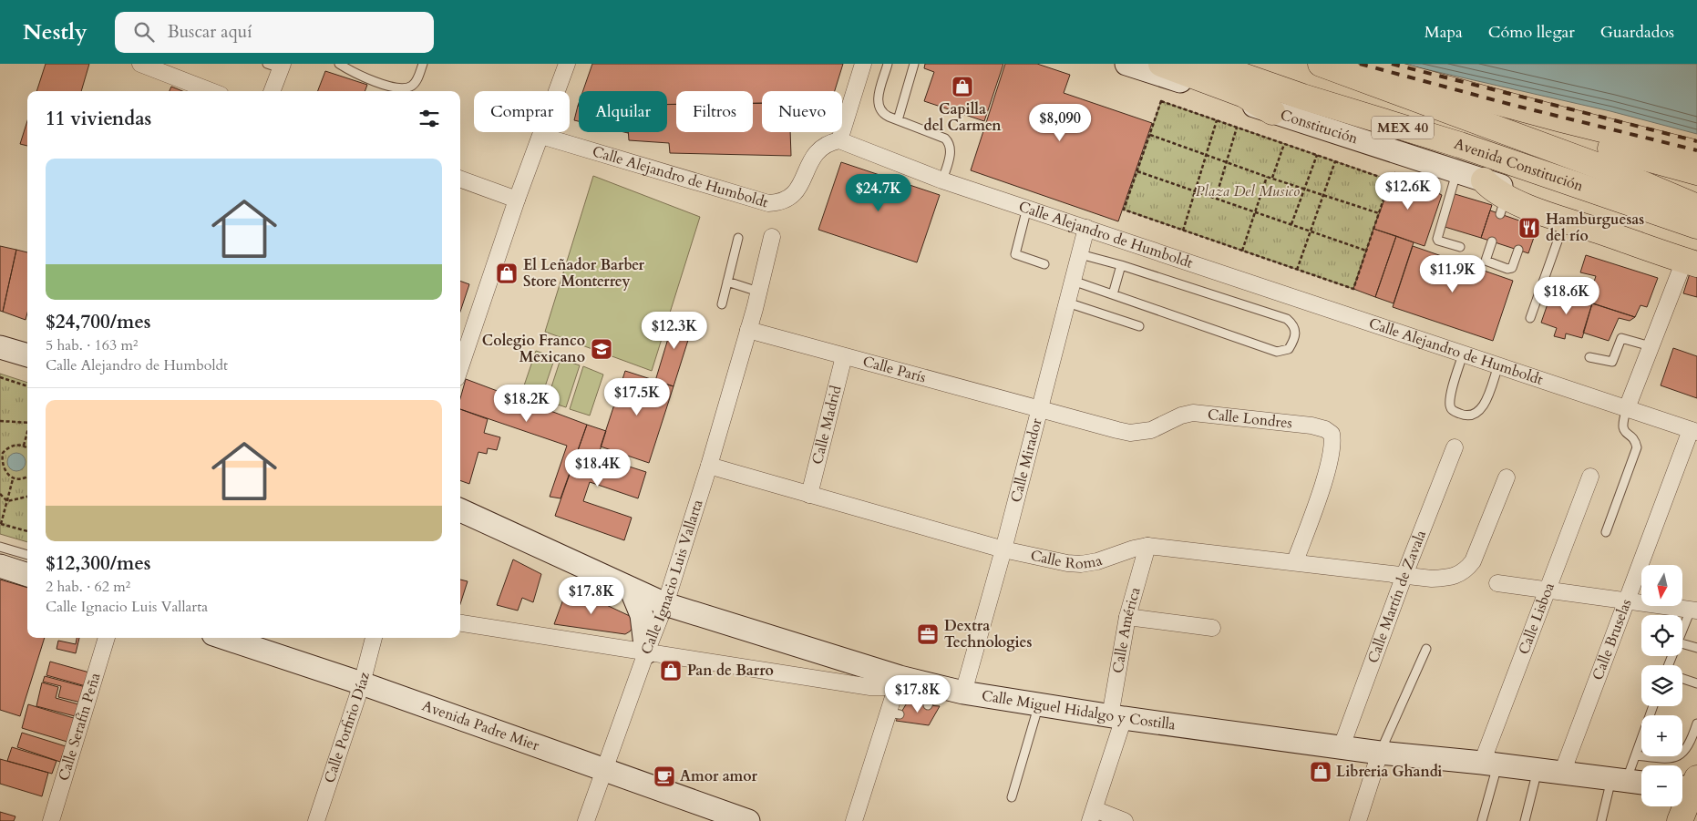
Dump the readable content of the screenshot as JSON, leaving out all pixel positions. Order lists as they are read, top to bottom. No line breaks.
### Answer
{"streets":{"main road":["MEX 40","Avenida Constitución"],"street":["Constitución","Calle Alejandro de Humboldt","Calle París","Calle Londres","Calle Madrid","Calle Mirador","Calle Roma","Calle Ignacio Luis Vallarta","Calle Martín de Zavala","Calle Lisboa","Calle América","Calle Bruselas","Calle Miguel Hidalgo y Costilla","Avenida Padre Mier","Calle Serafín Peña","Calle Porfirio Díaz"]},"crossings":[["Calle Alejandro de Humboldt","Calle Mirador"],["Calle Alejandro de Humboldt","Calle Bruselas"],["Calle París","Calle Londres"],["Calle París","Calle Madrid"],["Calle París","Calle Mirador"],["Calle París","Calle Ignacio Luis Vallarta"],["Calle Londres","Calle Mirador"],["Calle Londres","Calle Roma"],["Calle Madrid","Calle Roma"],["Calle Mirador","Calle Roma"],["Calle Mirador","Calle Miguel Hidalgo y Costilla"],["Calle Roma","Calle Ignacio Luis Vallarta"],["Calle Roma","Calle Martín de Zavala"],["Calle Roma","Calle América"],["Calle Ignacio Luis Vallarta","Calle Miguel Hidalgo y Costilla"],["Calle Ignacio Luis Vallarta","Avenida Padre Mier"],["Calle Martín de Zavala","Calle Miguel Hidalgo y Costilla"],["Calle Lisboa","Calle Miguel Hidalgo y Costilla"],["Calle América","Calle Miguel Hidalgo y Costilla"],["Calle Bruselas","Calle Miguel Hidalgo y Costilla"],["Avenida Padre Mier","Calle Porfirio Díaz"]],"parks":["Plaza Del Musico"],"places":{"shop":["Capilla del Carmen","El Leñador Barber Store Monterrey","Pan de Barro","Libreria Ghandi"],"restaurant":["Hamburguesas del río"],"school or university":["Colegio Franco Mexicano"],"office":["Dextra Technologies"],"cafe":["Amor amor"]},"north":"bottom","page":{"header":"Nestly","search":"Buscar aquí","nav":["Mapa","Cómo llegar","Guardados"],"chip":["Comprar","Alquilar","Filtros","Nuevo"],"heading":"11 viviendas","price":["$8,090","$12.6K","$24.7K","$11.9K","$18.6K","$12.3K","$17.5K","$18.2K","$18.4K","$17.8K","$17.8K"],"list":[{"name":"$24,700/mes","note":"5 hab. · 163 m² · Calle Alejandro de Humboldt"},{"name":"$12,300/mes","note":"2 hab. · 62 m² · Calle Ignacio Luis Vallarta"}],"map_buttons":["+","−"]}}
